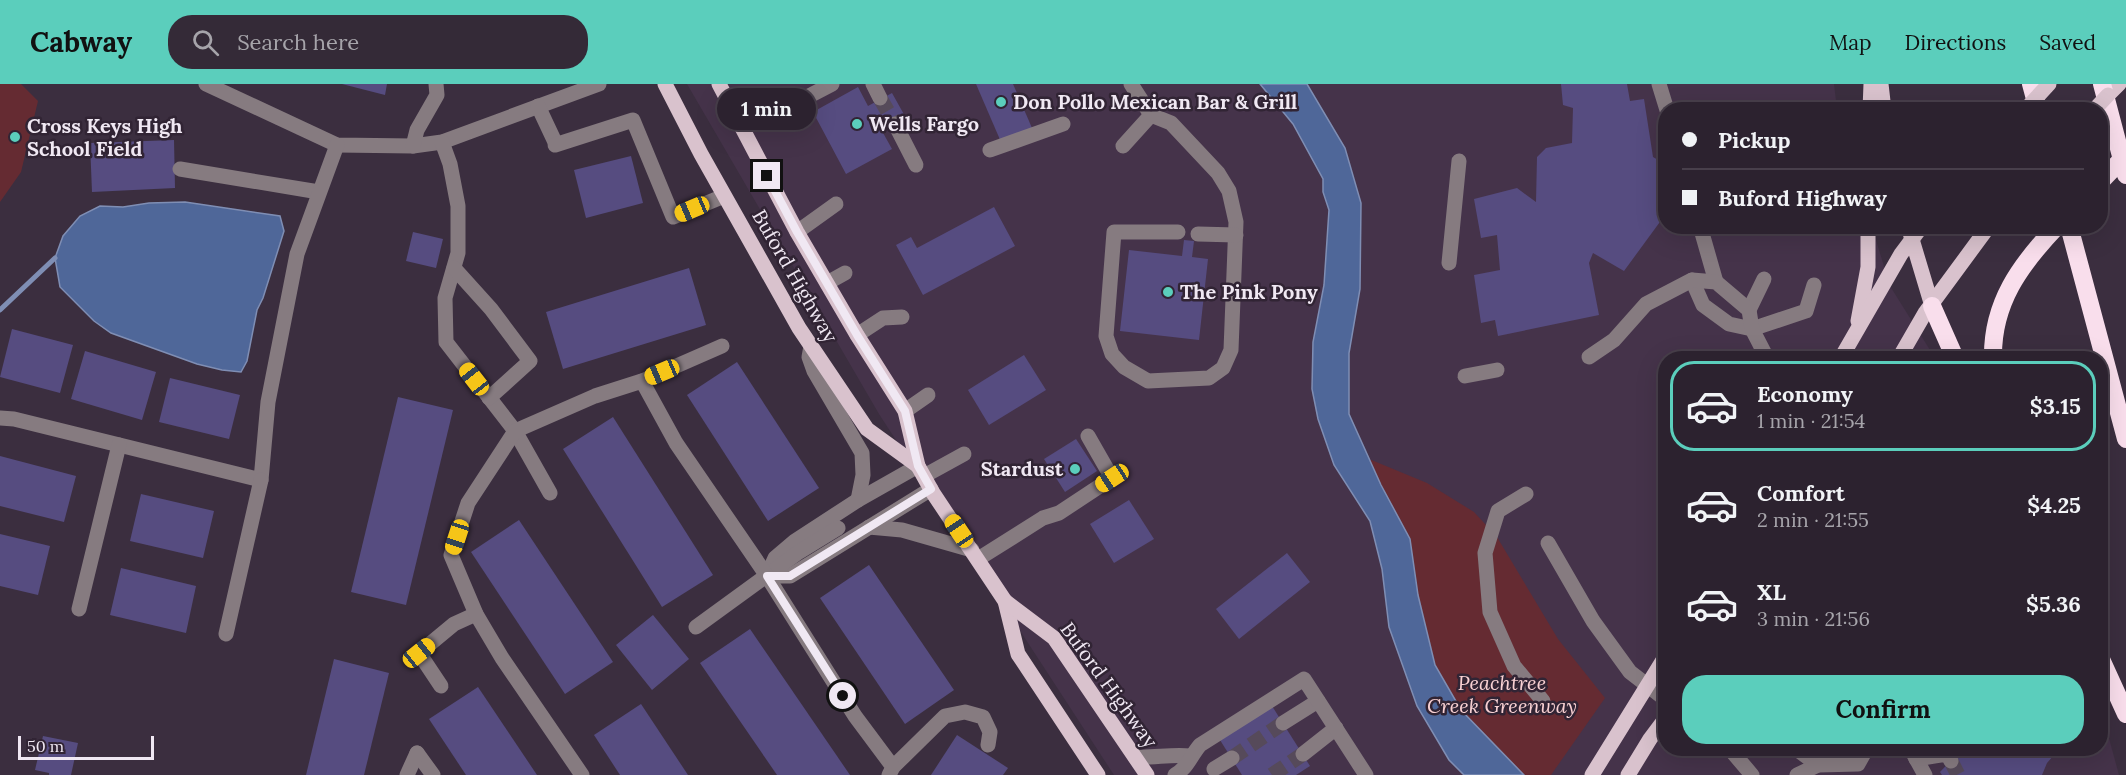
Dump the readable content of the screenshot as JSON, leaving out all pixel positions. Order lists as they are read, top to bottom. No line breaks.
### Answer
{"streets":{"main road":["Buford Highway"]},"parks":["Peachtree Creek Greenway"],"places":["Don Pollo Mexican Bar & Grill","Wells Fargo","Cross Keys High School Field","The Pink Pony","Stardust"],"scale_bar":"50 m","page":{"header":"Cabway","search":"Search here","nav":["Map","Directions","Saved"],"bubble":"1 min","banner":["Pickup","Buford Highway"],"list":[{"name":"Economy","note":"1 min · 21:54","value":"$3.15"},{"name":"Comfort","note":"2 min · 21:55","value":"$4.25"},{"name":"XL","note":"3 min · 21:56","value":"$5.36"}],"buttons":"Confirm","scale":"50 m"}}
